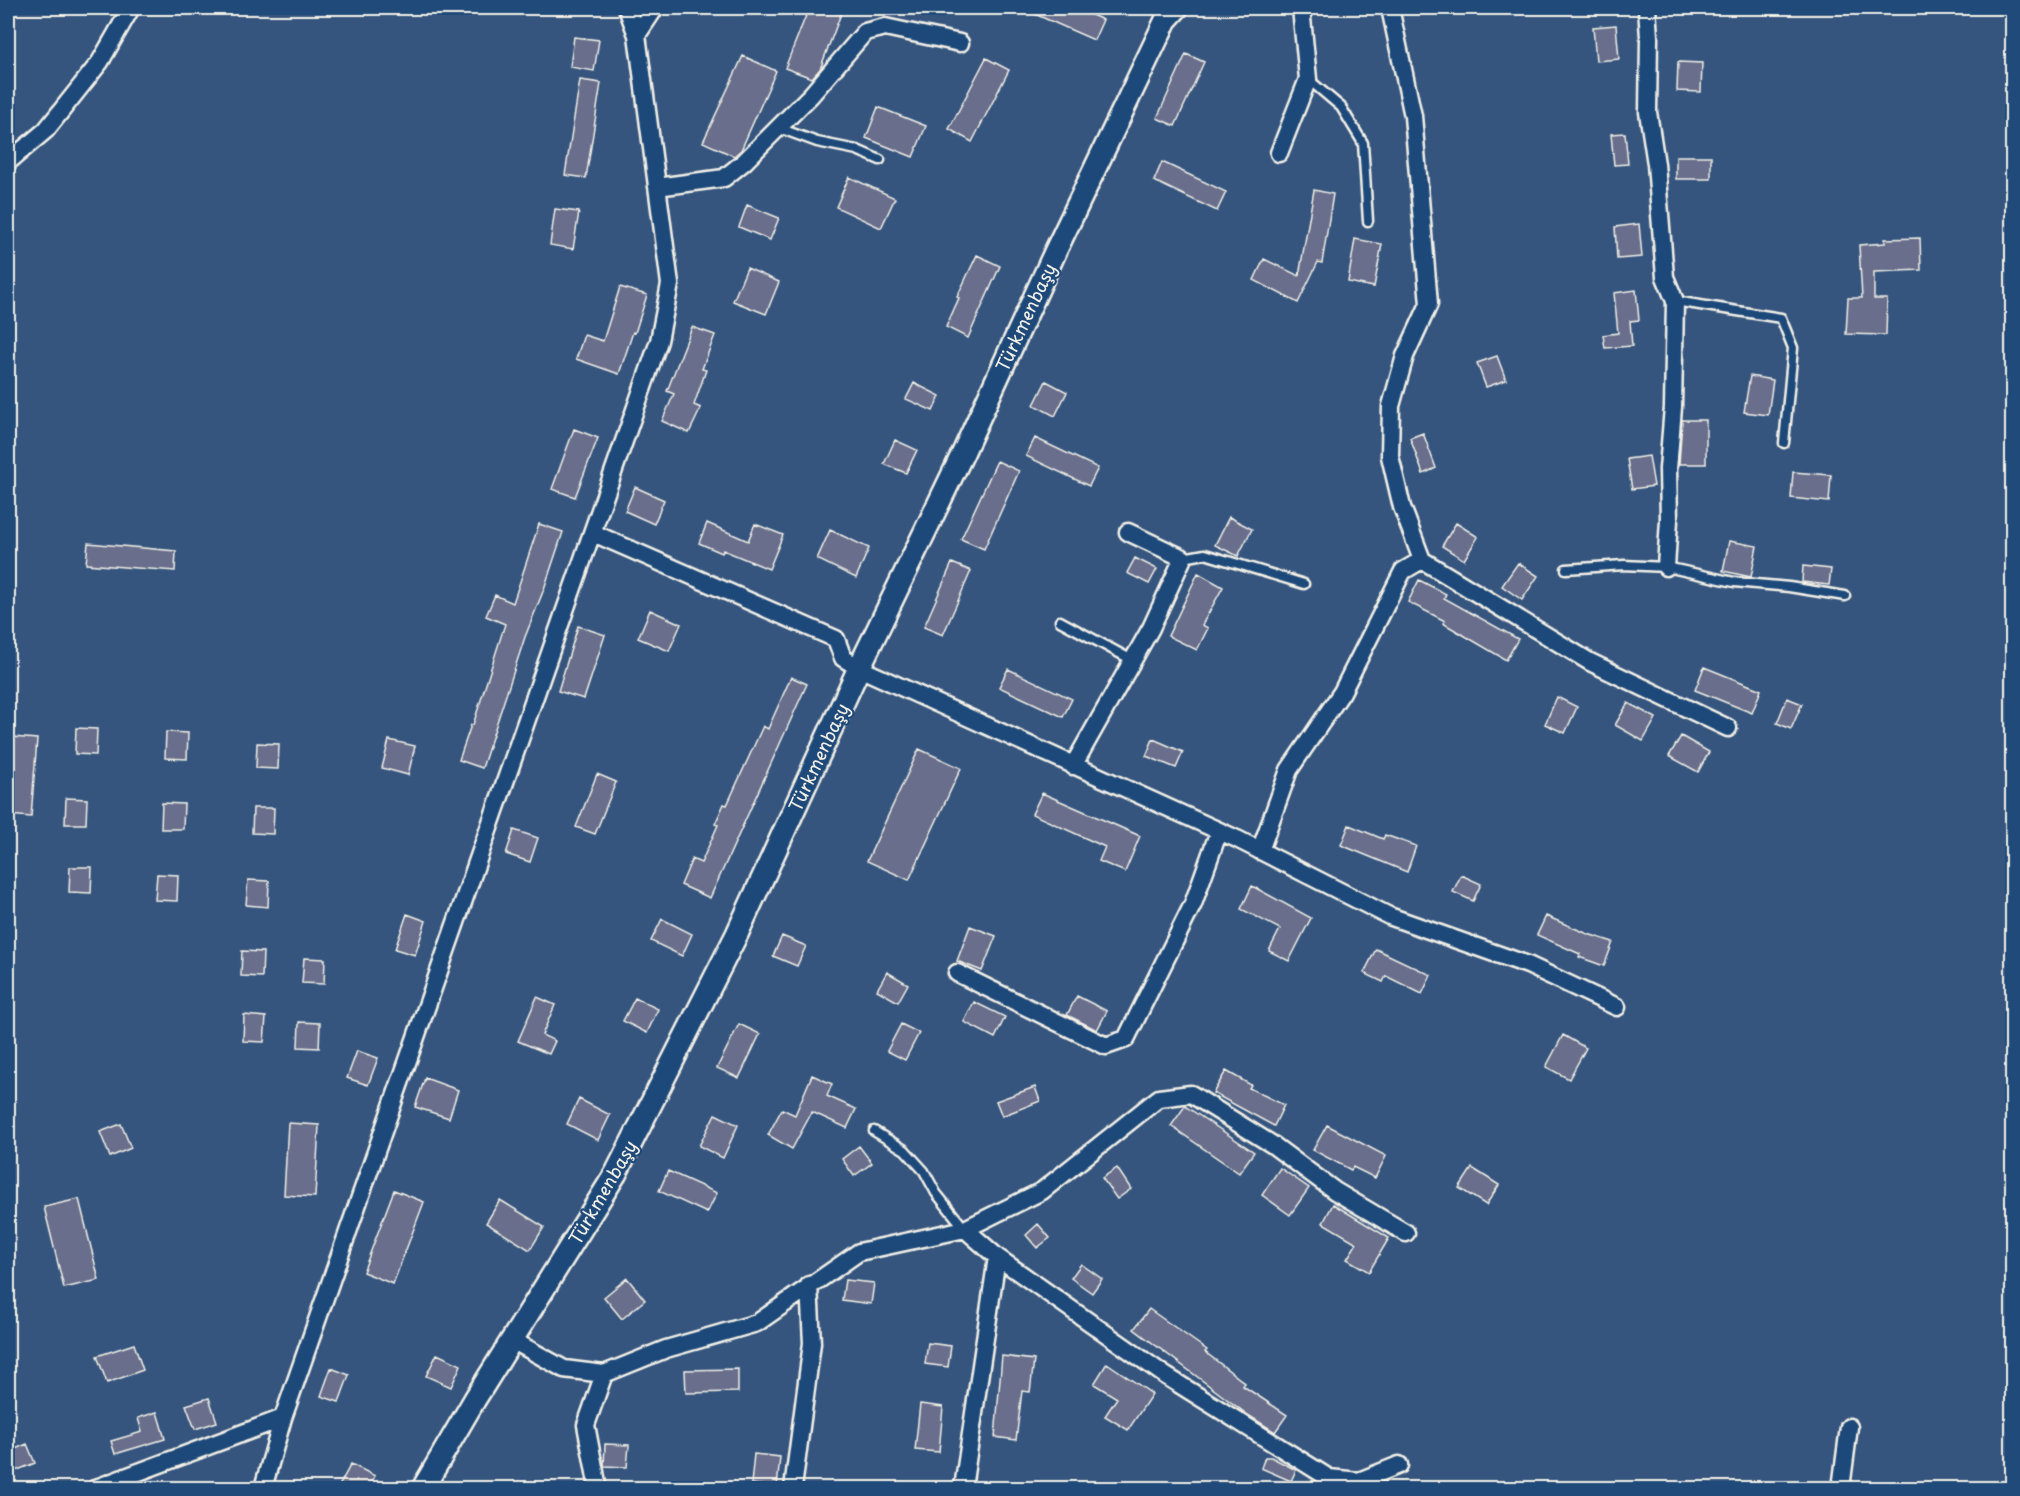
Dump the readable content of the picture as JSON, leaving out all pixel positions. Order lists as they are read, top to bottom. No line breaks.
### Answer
{"streets":{"street":["Türkmenbaşy"]}}
